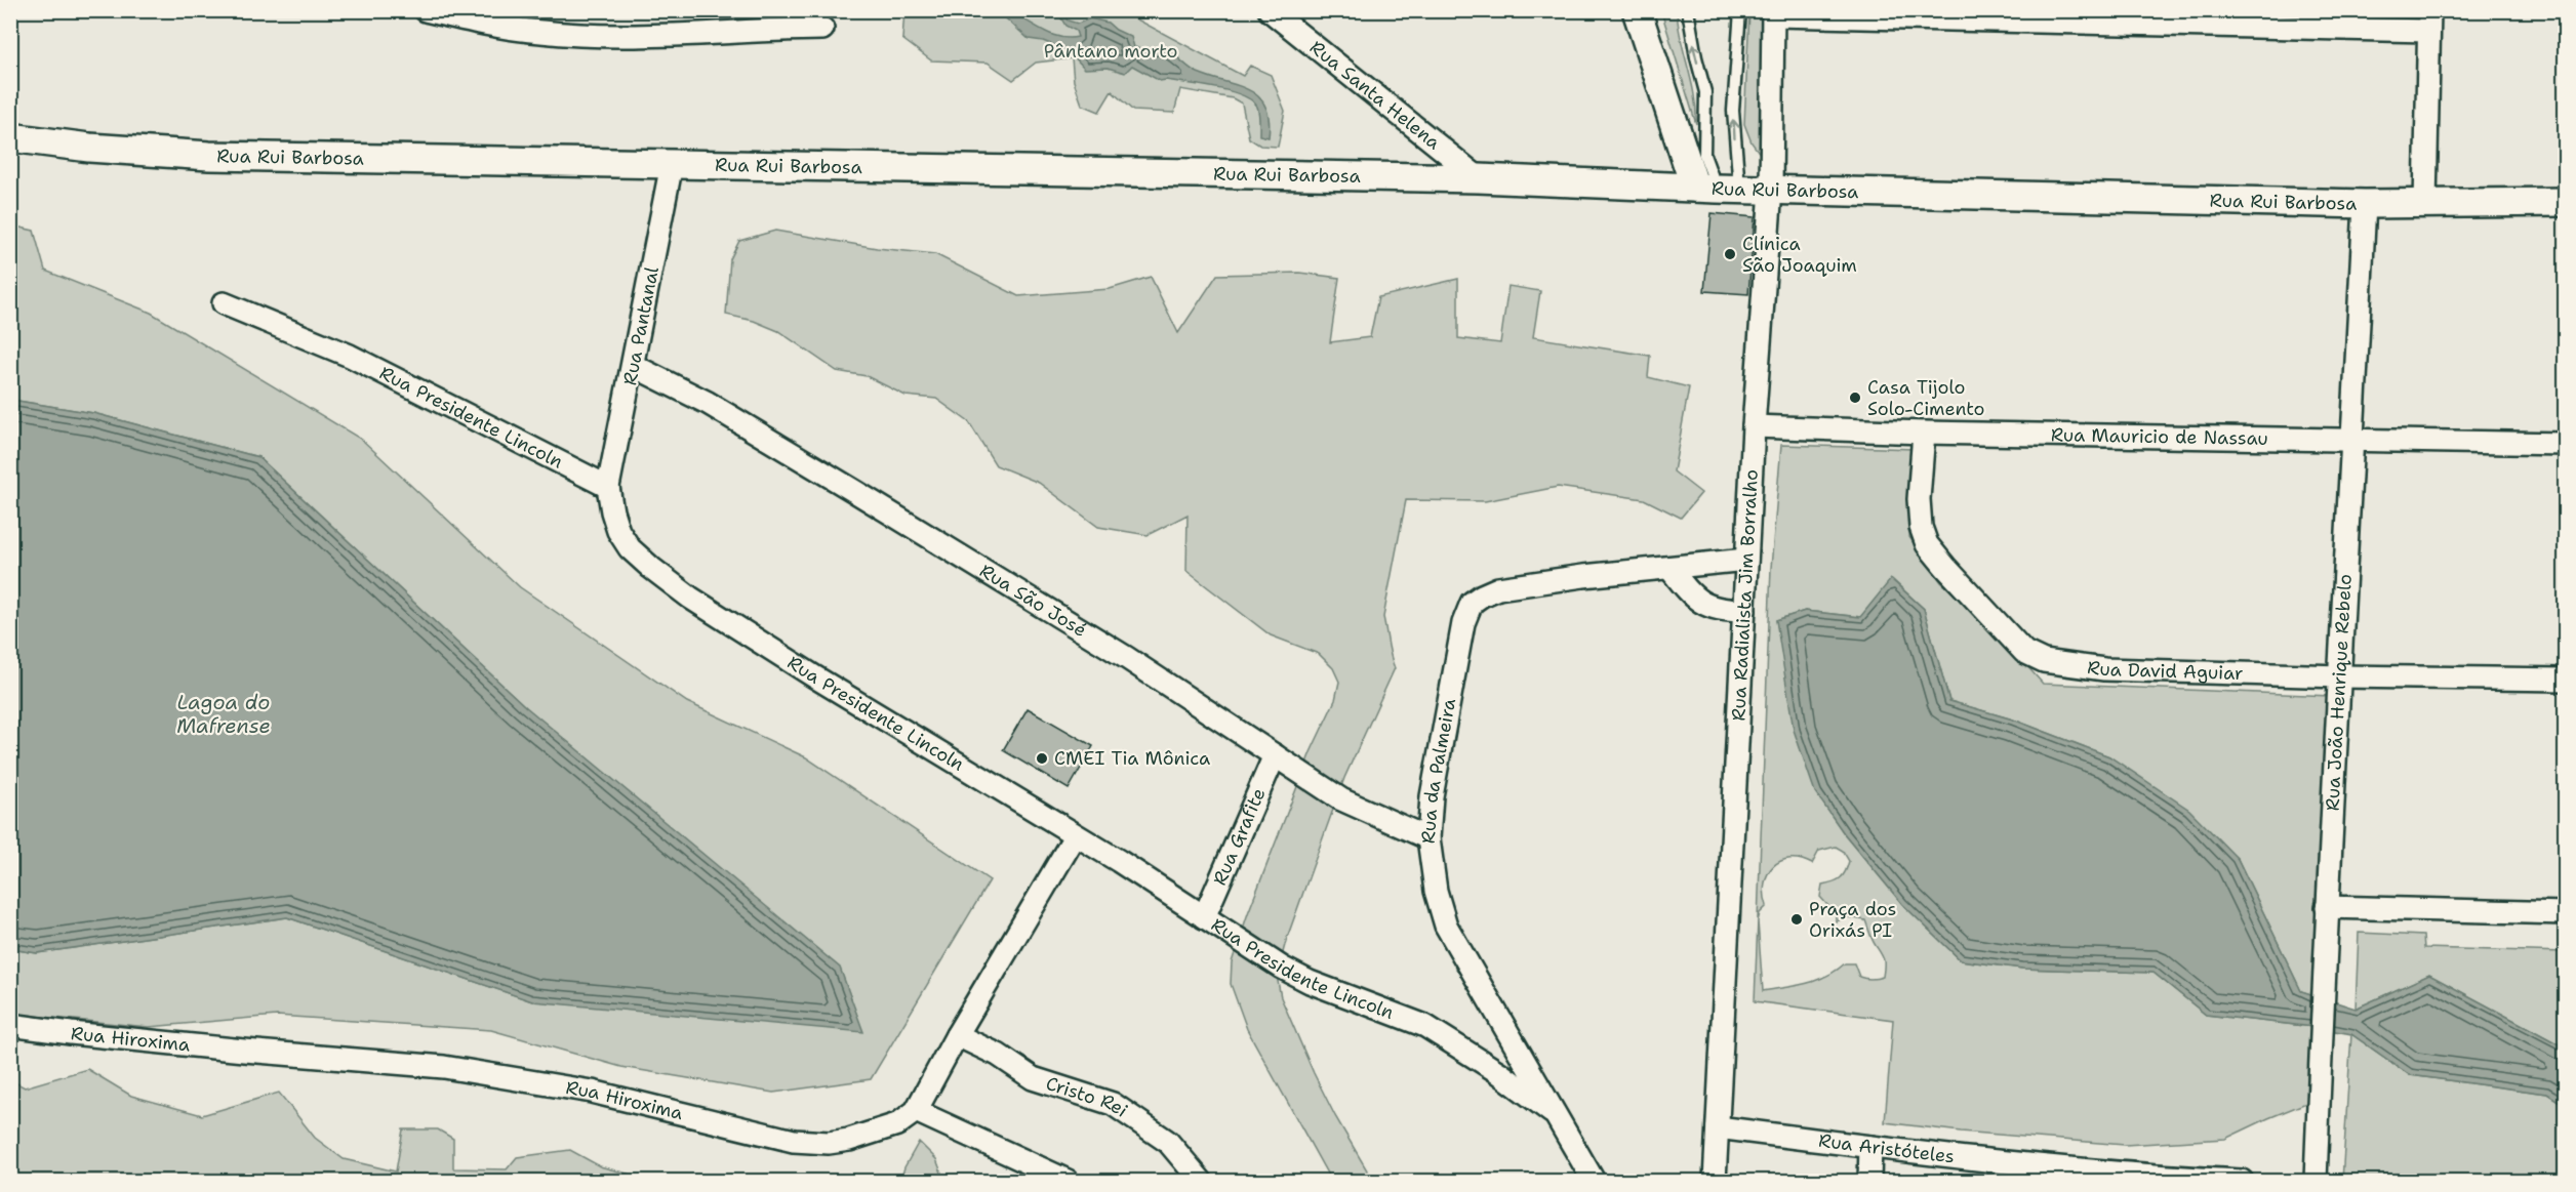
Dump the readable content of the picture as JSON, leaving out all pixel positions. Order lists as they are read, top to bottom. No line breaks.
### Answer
{"streets":{"street":["Rua Santa Helena","Rua Rui Barbosa","Rua Pantanal","Rua Presidente Lincoln","Rua Mauricio de Nassau","Rua Radialista Jim Borralho","Rua São José","Rua David Aguiar","Rua João Henrique Rebelo","Rua da Palmeira","Rua Grafite","Rua Hiroxima","Cristo Rei","Rua Aristóteles"]},"crossings":[["Rua Santa Helena","Rua Rui Barbosa"],["Rua Rui Barbosa","Rua Pantanal"],["Rua Rui Barbosa","Rua Radialista Jim Borralho"],["Rua Rui Barbosa","Rua João Henrique Rebelo"],["Rua Pantanal","Rua Presidente Lincoln"],["Rua Pantanal","Rua São José"],["Rua Presidente Lincoln","Rua da Palmeira"],["Rua Presidente Lincoln","Rua Grafite"],["Rua Mauricio de Nassau","Rua Radialista Jim Borralho"],["Rua Mauricio de Nassau","Rua David Aguiar"],["Rua Mauricio de Nassau","Rua João Henrique Rebelo"],["Rua Radialista Jim Borralho","Rua da Palmeira"],["Rua Radialista Jim Borralho","Rua Aristóteles"],["Rua São José","Rua da Palmeira"],["Rua São José","Rua Grafite"],["Rua David Aguiar","Rua João Henrique Rebelo"]],"water":["Lagoa do Mafrense"],"parks":["Pântano morto"],"places":["Clínica São Joaquim","Casa Tijolo Solo-Cimento","CMEI Tia Mônica","Praça dos Orixás PI"]}
